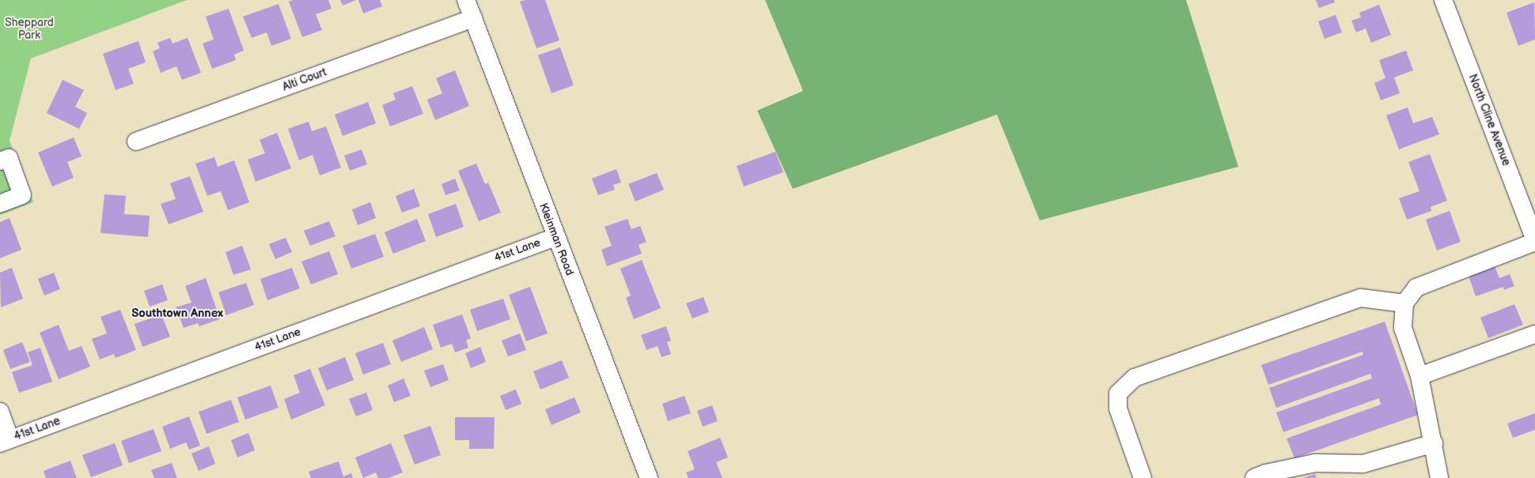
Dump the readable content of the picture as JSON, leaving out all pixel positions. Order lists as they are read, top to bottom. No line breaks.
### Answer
{"streets":{"street":["Alti Court","North Cline Avenue","Kleinman Road","41st Lane"]},"crossings":[["Alti Court","Kleinman Road"],["Kleinman Road","41st Lane"]],"districts":["Southtown Annex"],"parks":["Sheppard Park"]}
